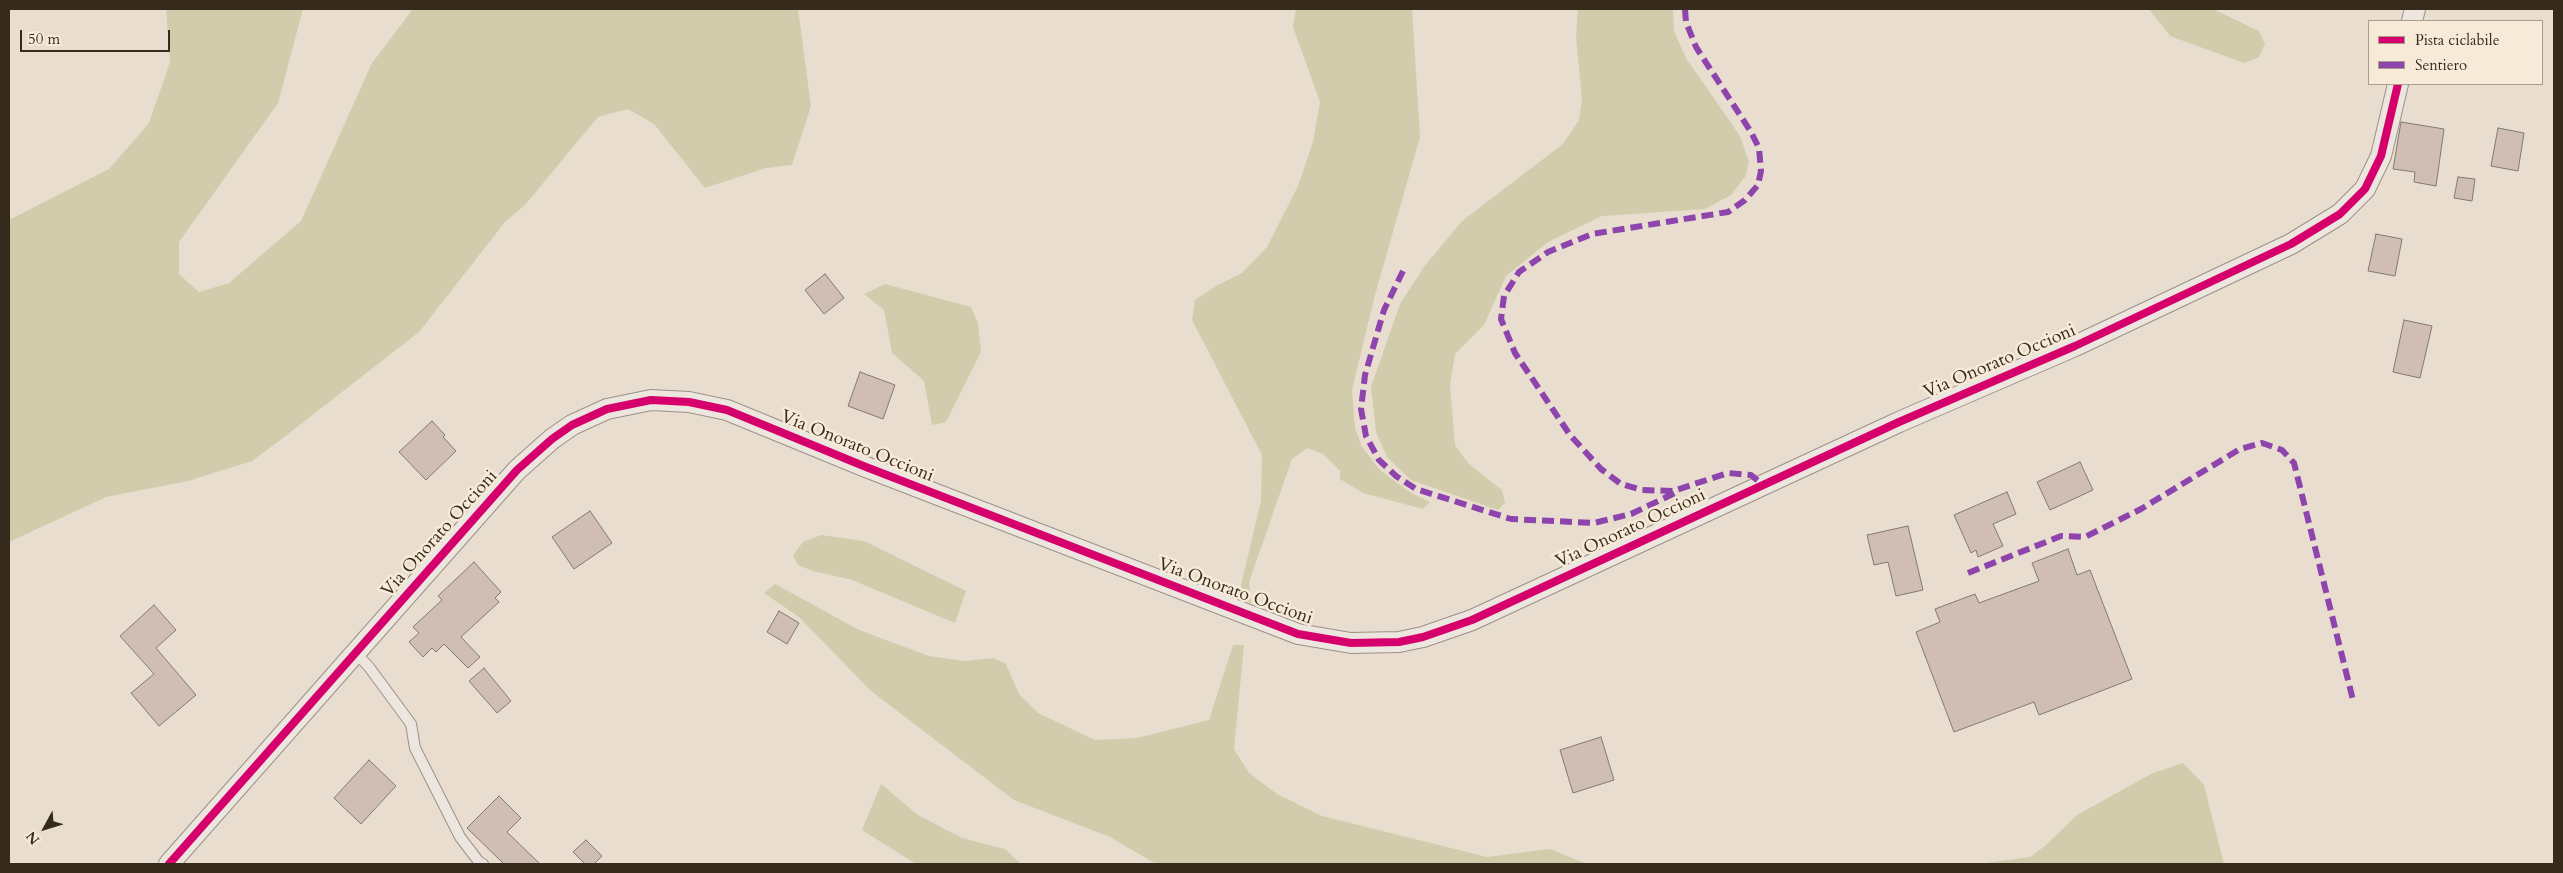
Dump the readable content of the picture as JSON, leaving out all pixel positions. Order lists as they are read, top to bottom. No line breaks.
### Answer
{"streets":{"street":["Via Onorato Occioni"]},"legend":["Pista ciclabile","Sentiero"],"scale_bar":"50 m","north":"bottom left"}
